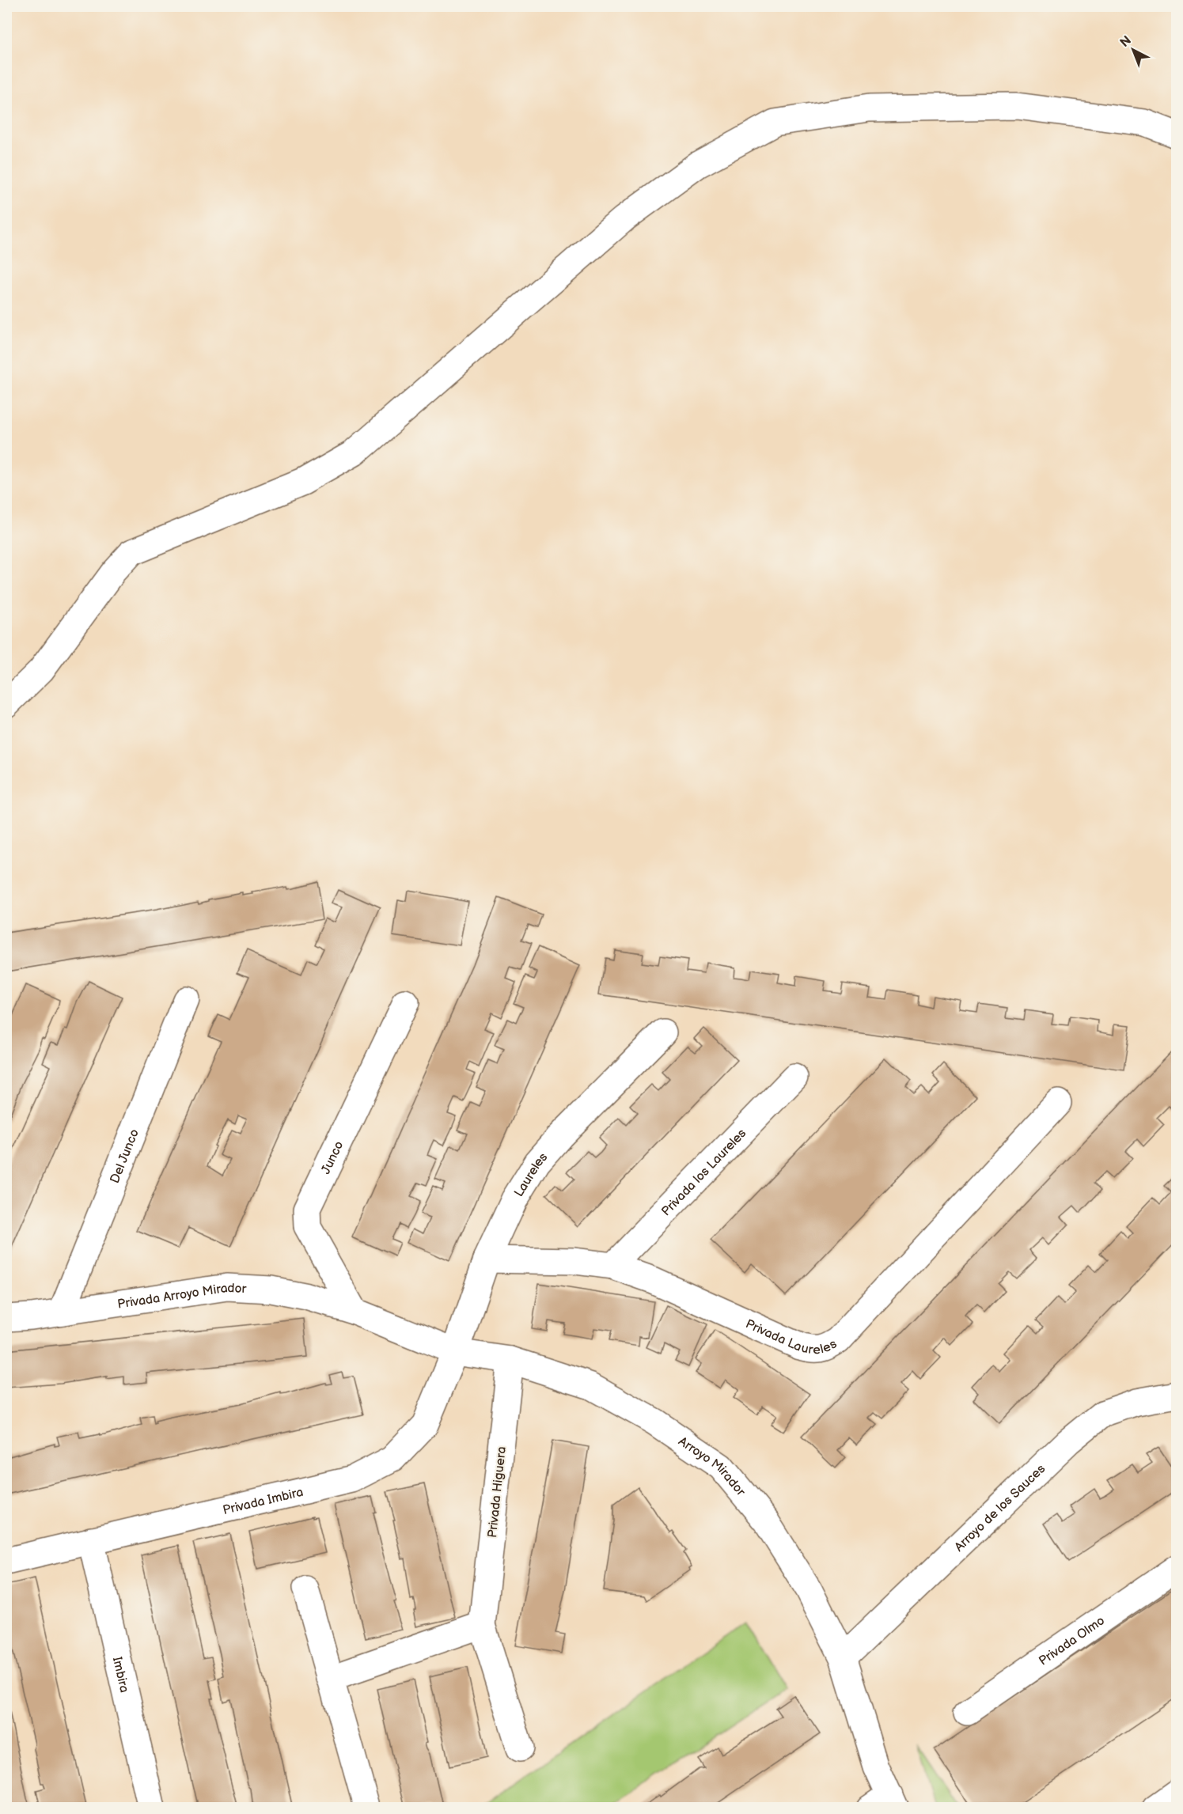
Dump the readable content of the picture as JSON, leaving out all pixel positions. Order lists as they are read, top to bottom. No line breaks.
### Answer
{"streets":{"street":["Del Junco","Junco","Privada los Laureles","Laureles","Privada Arroyo Mirador","Privada Laureles","Arroyo Mirador","Privada Higuera","Privada Imbira","Arroyo de los Sauces","Privada Olmo","Imbira"]},"crossings":[["Del Junco","Privada Arroyo Mirador"],["Junco","Privada Arroyo Mirador"],["Junco","Arroyo Mirador"],["Privada los Laureles","Privada Laureles"],["Laureles","Privada Laureles"],["Laureles","Arroyo Mirador"],["Laureles","Privada Imbira"],["Privada Arroyo Mirador","Arroyo Mirador"],["Arroyo Mirador","Privada Higuera"],["Arroyo Mirador","Privada Imbira"],["Arroyo Mirador","Arroyo de los Sauces"],["Privada Imbira","Imbira"]],"north":"top left"}
